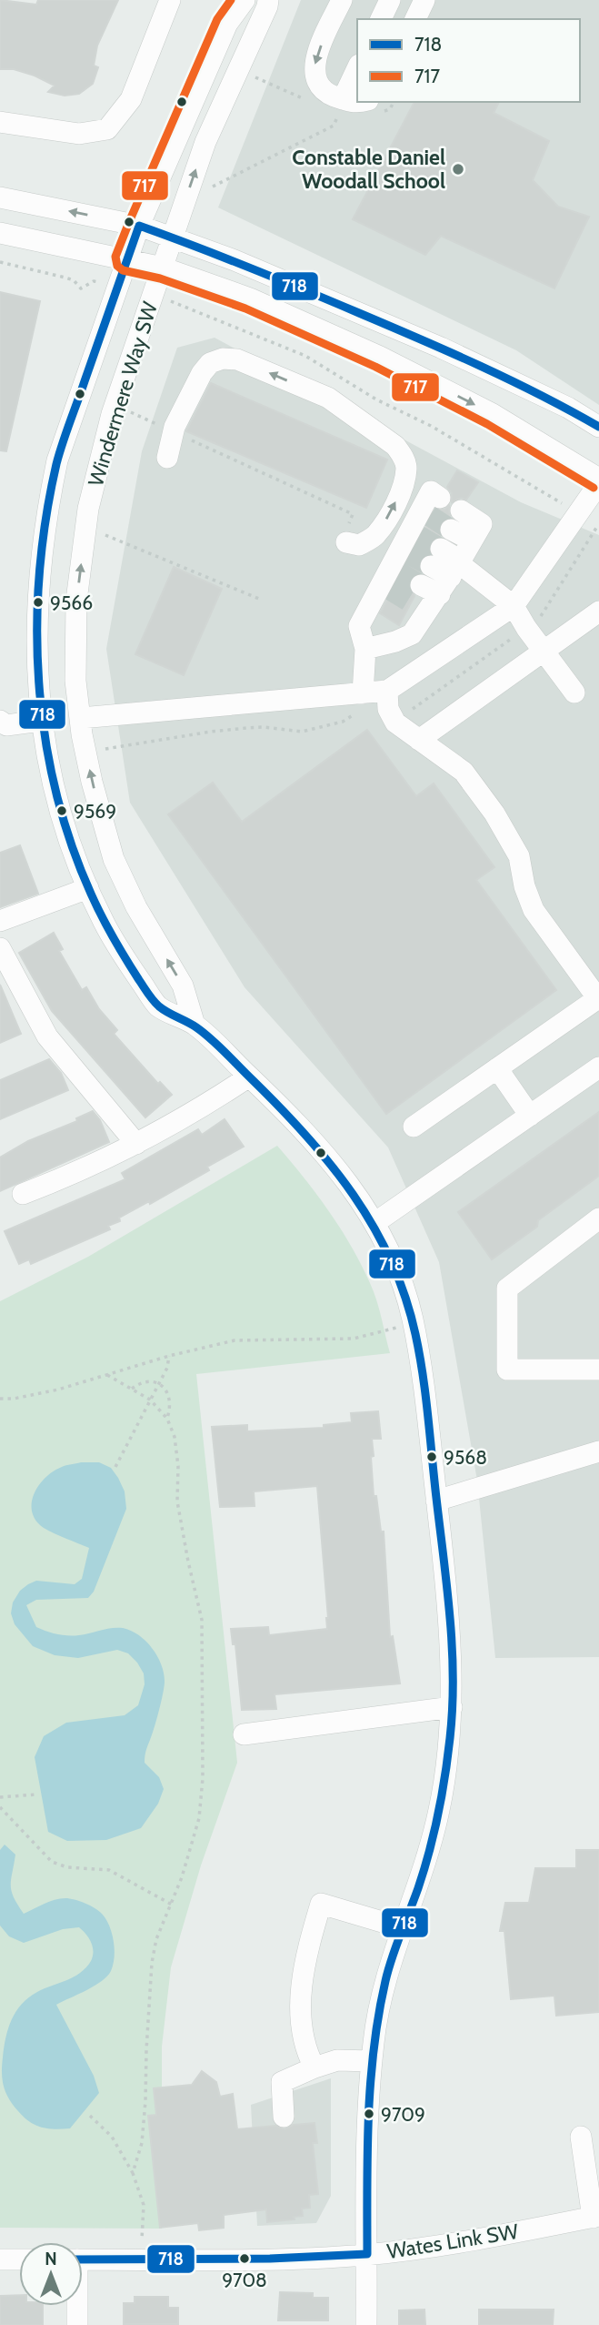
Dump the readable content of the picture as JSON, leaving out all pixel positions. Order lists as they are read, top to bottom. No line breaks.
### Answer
{"streets":{"street":["Windermere Way SW","Wates Link SW"]},"crossings":[["Windermere Way SW","Wates Link SW"]],"places":["Constable Daniel Woodall School","9566","9569","9568","9709","9708"],"lines":["transit line 717","transit line 718"],"legend":["718","717"],"north":"top"}
